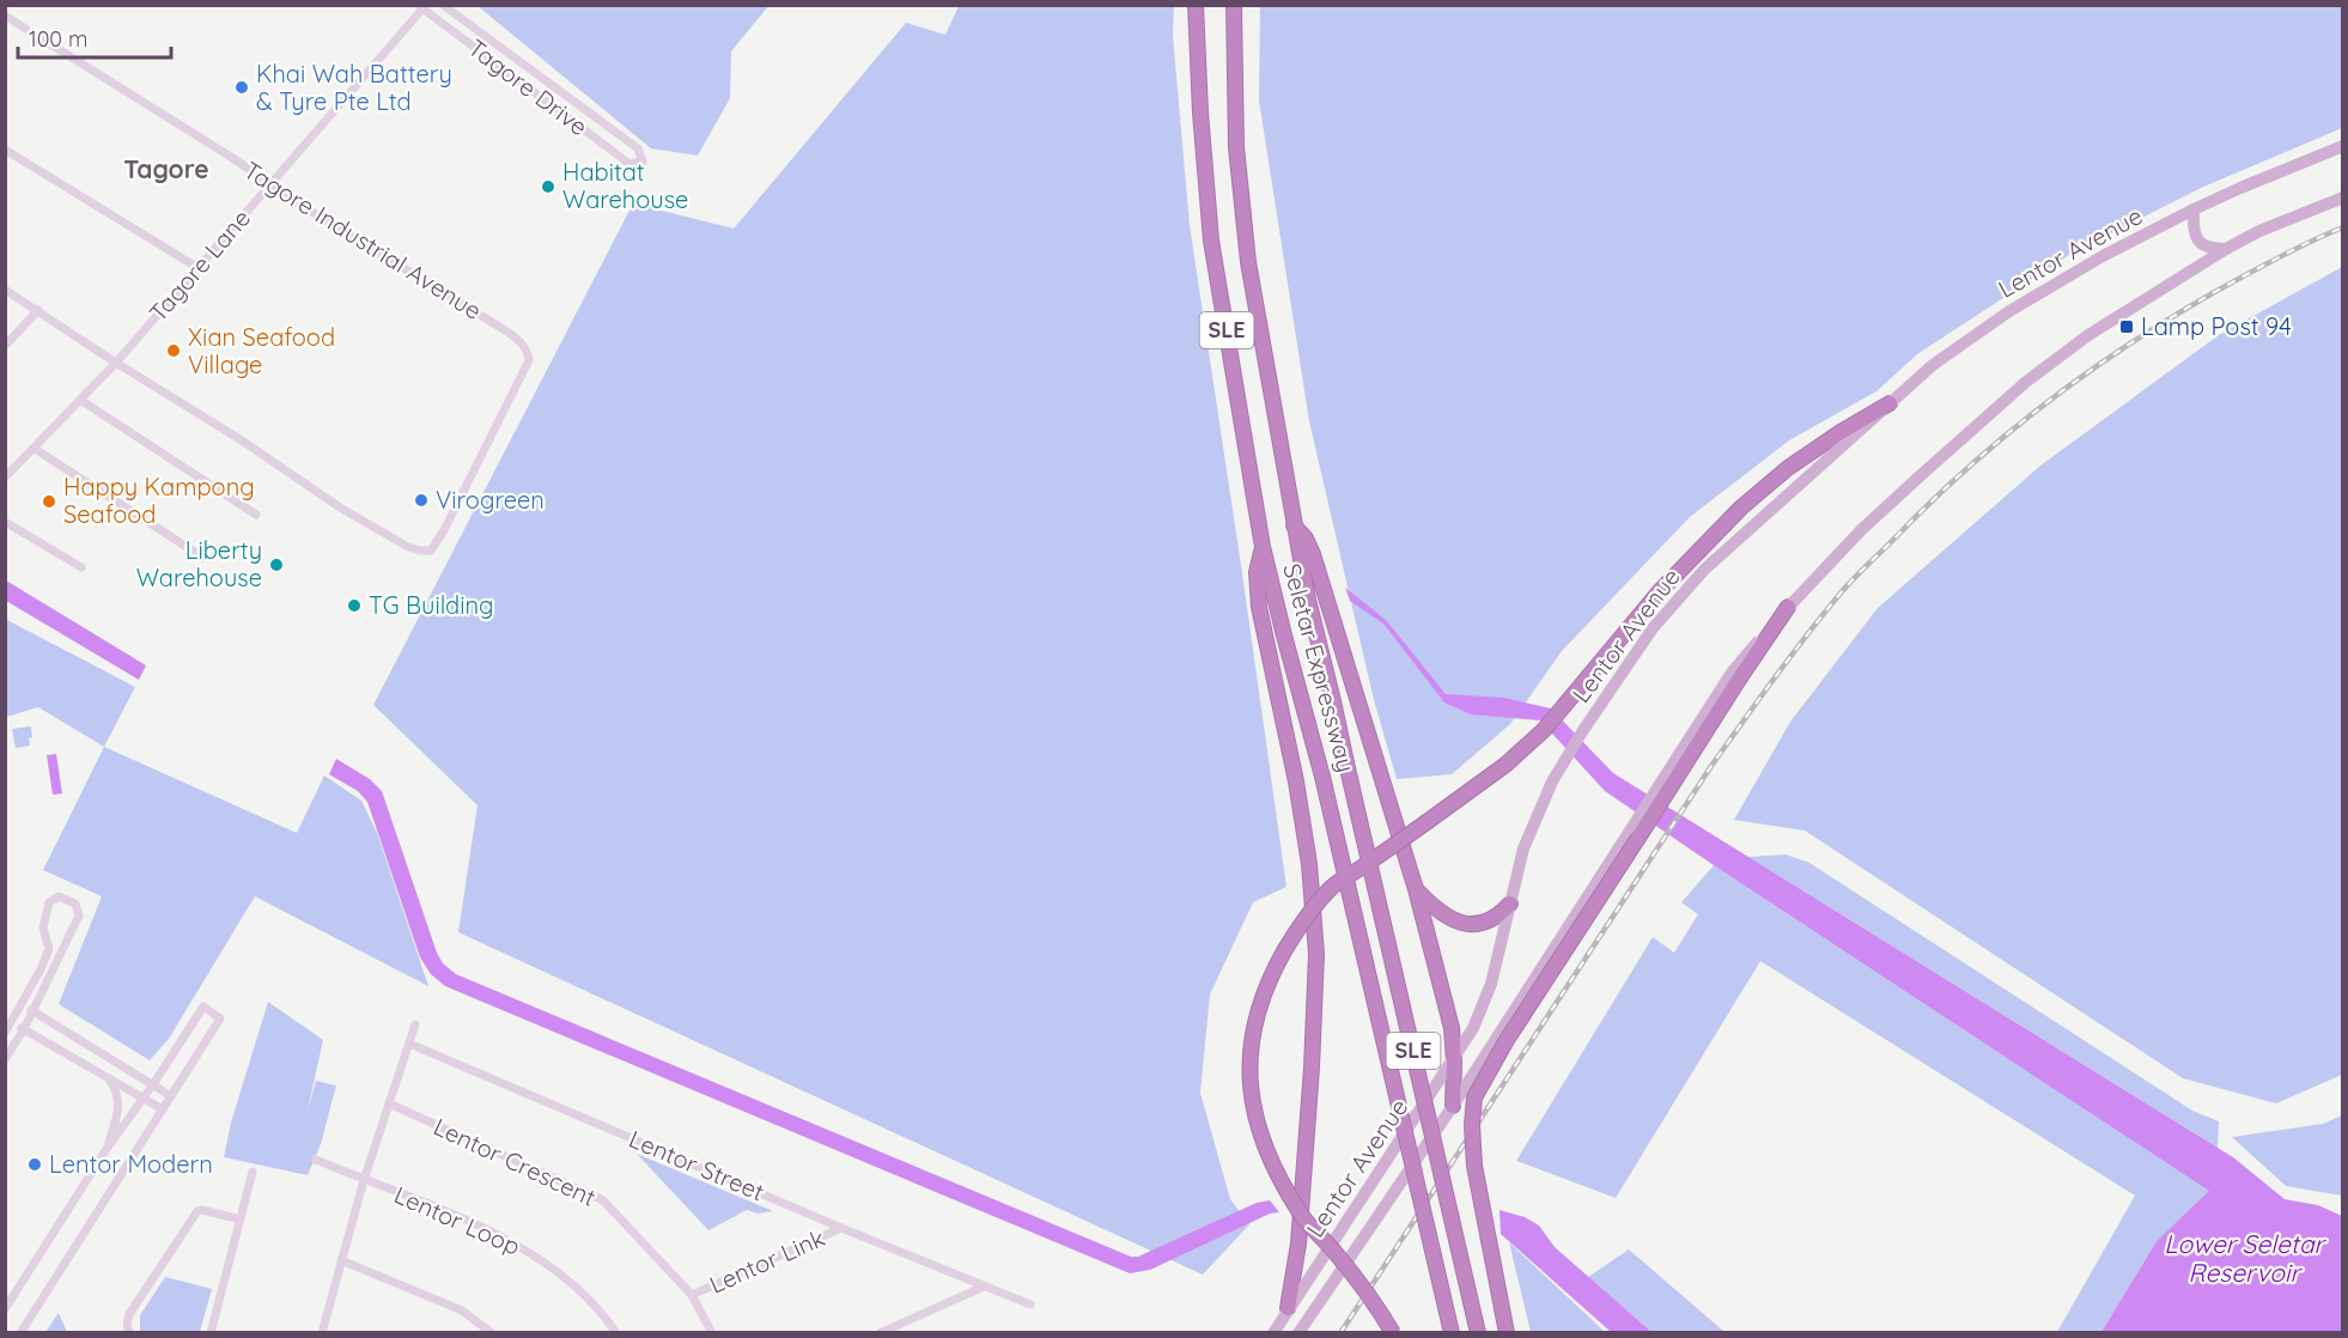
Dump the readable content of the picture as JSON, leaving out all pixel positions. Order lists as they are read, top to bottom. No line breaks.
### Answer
{"streets":{"highway":["SLE","Seletar Expressway"],"main road":["Lentor Avenue"],"street":["Tagore Drive","Tagore Industrial Avenue","Tagore Lane","Lentor Crescent","Lentor Street","Lentor Loop","Lentor Link"]},"crossings":[["Tagore Drive","Tagore Lane"],["Tagore Industrial Avenue","Tagore Lane"],["Lentor Crescent","Lentor Link"],["Lentor Street","Lentor Link"]],"districts":["Tagore"],"water":["Lower Seletar Reservoir"],"places":{"other":["Khai Wah Battery & Tyre Pte Ltd","Habitat Warehouse","Xian Seafood Village","Virogreen","Happy Kampong Seafood","Liberty Warehouse","TG Building","Lentor Modern"],"transit":["Lamp Post 94"]},"scale_bar":"100 m"}
